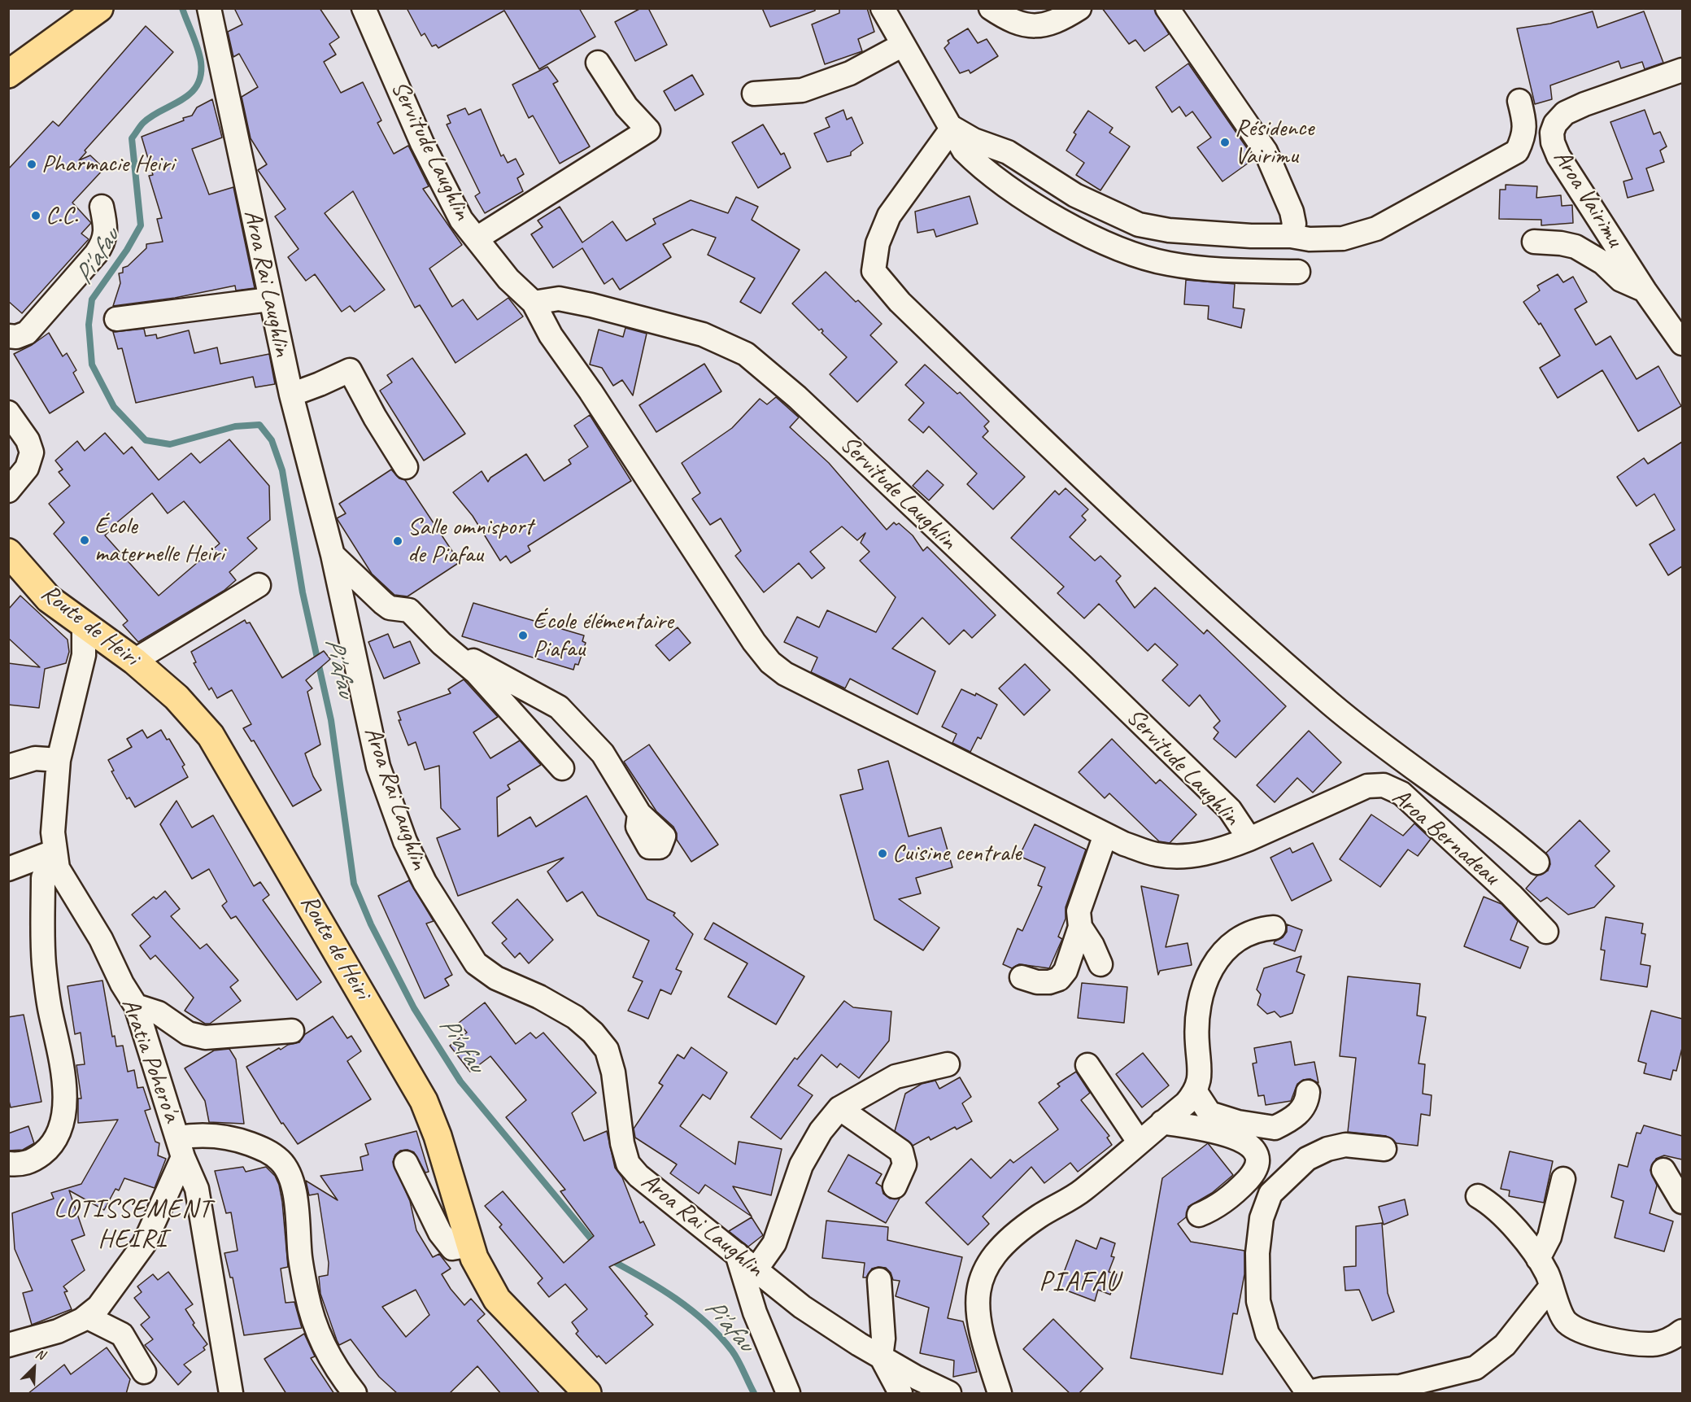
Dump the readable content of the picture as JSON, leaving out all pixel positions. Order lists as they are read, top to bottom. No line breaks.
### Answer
{"streets":{"main road":["Route de Heiri"],"street":["Servitude Laughlin","Aroa Vairimu","Aroa Rai Laughlin","Aroa Bernadeau","Aratia Pohero'a"]},"crossings":[["Servitude Laughlin","Aroa Bernadeau"],["Route de Heiri","Aratia Pohero'a"]],"districts":["LOTISSEMENT HEIRI","PIAFAU"],"water":["Pi'afau"],"places":["Résidence Vairimu","Pharmacie Heiri","C.C.","École maternelle Heiri","Salle omnisport de Piafau","École élémentaire Piafau","Cuisine centrale"],"north":"top right"}
